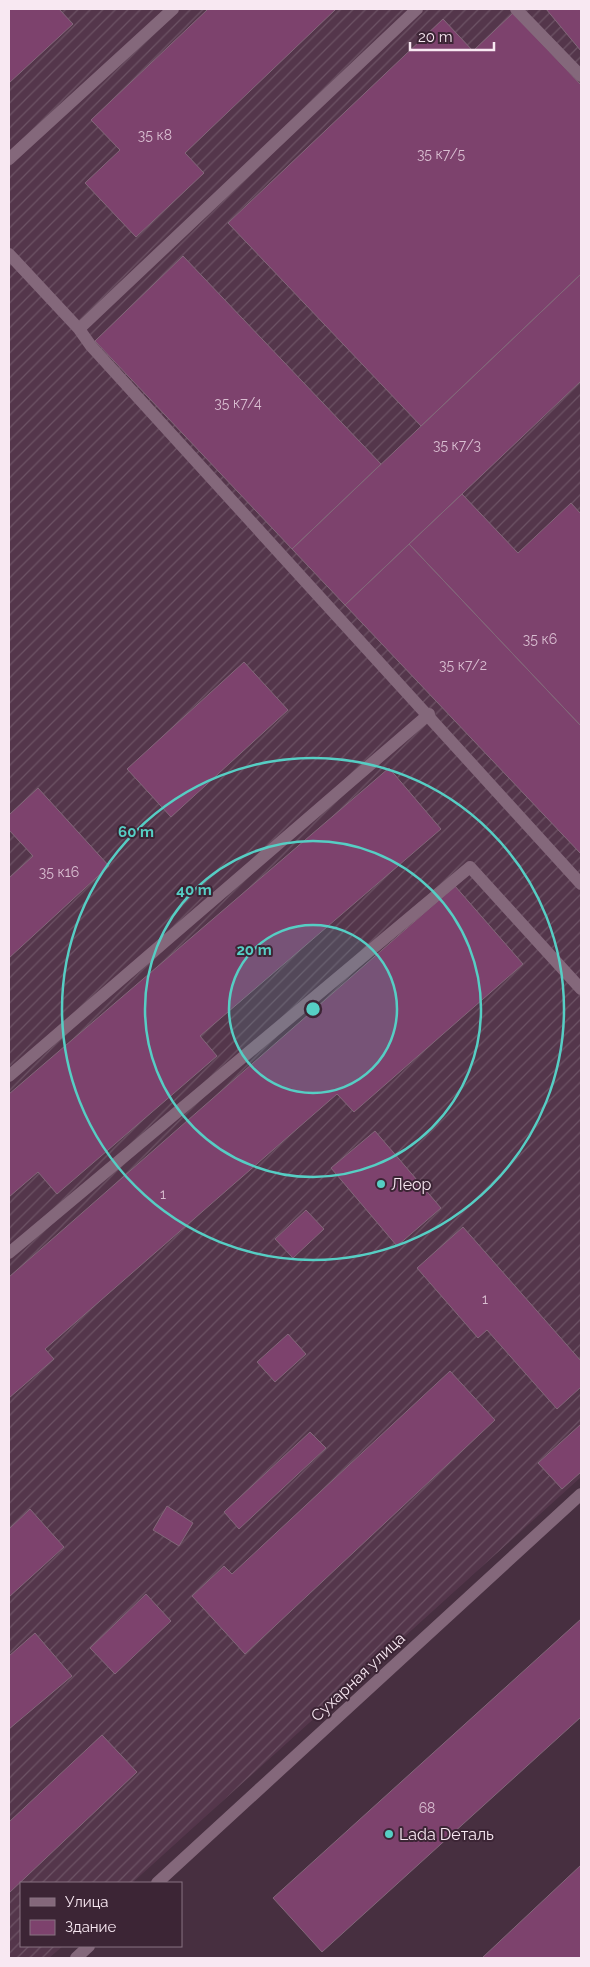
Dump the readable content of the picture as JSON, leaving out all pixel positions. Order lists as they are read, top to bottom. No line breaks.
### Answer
{"streets":{"street":["Сухарная улица"]},"places":["Леор","Lada Dеталь"],"house_numbers":["35 к8","35 к7/5","35 к7/4","35 к7/3","35 к6","35 к7/2","35 к16","1","1","68"],"legend":["Улица","Здание"],"scale_bar":"20 m","rings":["60 m","40 m","20 m"]}
